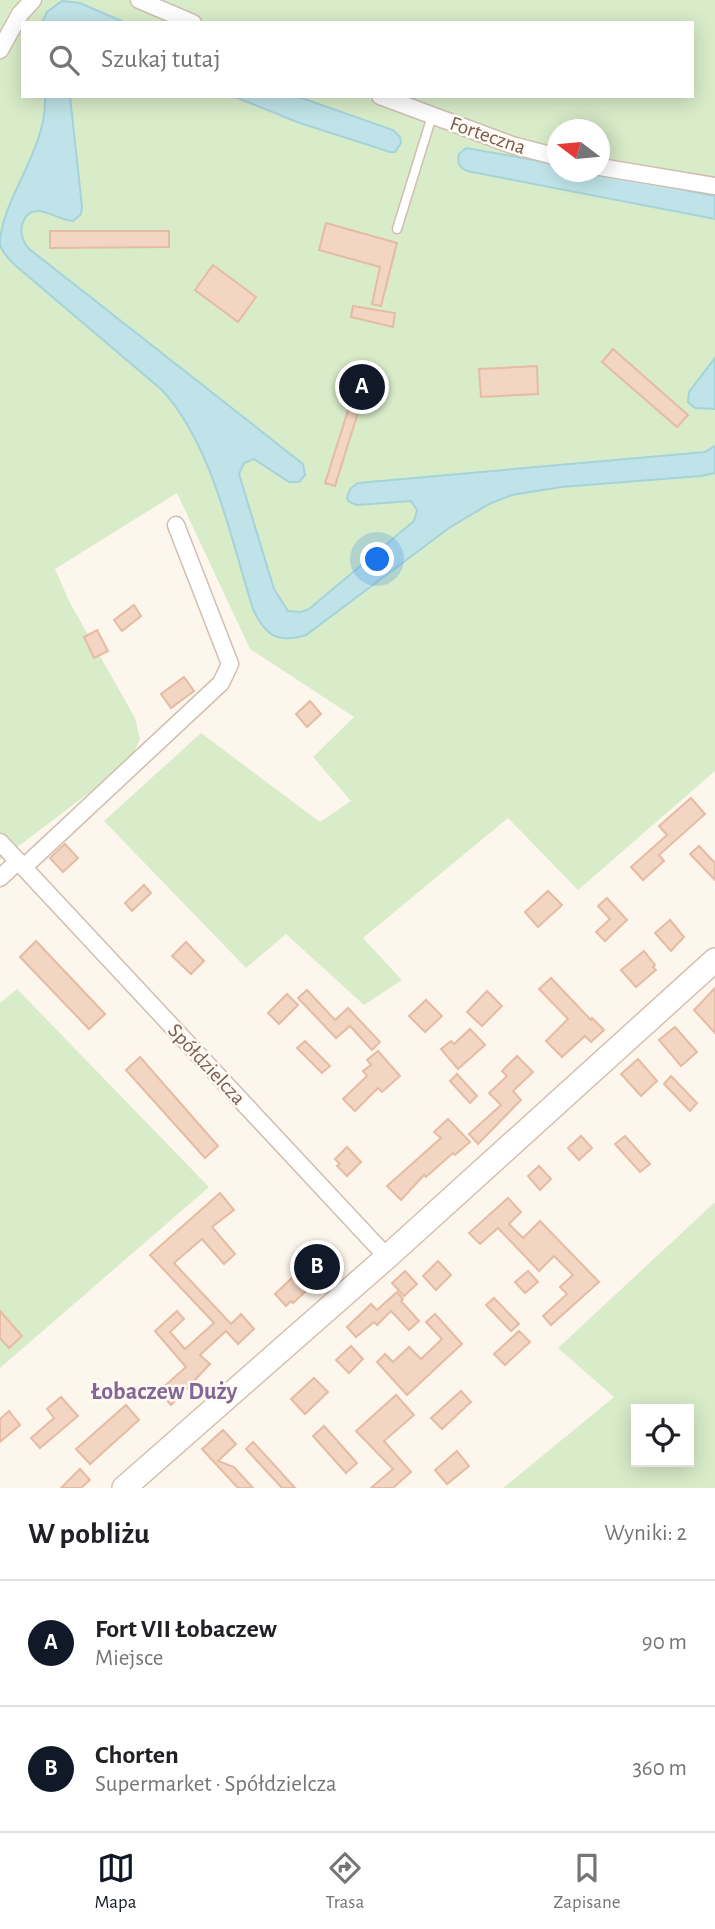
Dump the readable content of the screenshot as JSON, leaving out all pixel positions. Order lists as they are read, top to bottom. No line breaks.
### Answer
{"streets":{"street":["Forteczna","Spółdzielcza"]},"districts":["Łobaczew Duży"],"north":"left","page":{"search":"Szukaj tutaj","pins":["A","B"],"heading":["W pobliżu","Wyniki: 2"],"list":[{"mark":"A","name":"Fort VII Łobaczew","note":"Miejsce","value":"90 m"},{"mark":"B","name":"Chorten","note":"Supermarket · Spółdzielcza","value":"360 m"}],"nav":["Mapa","Trasa","Zapisane"]}}
